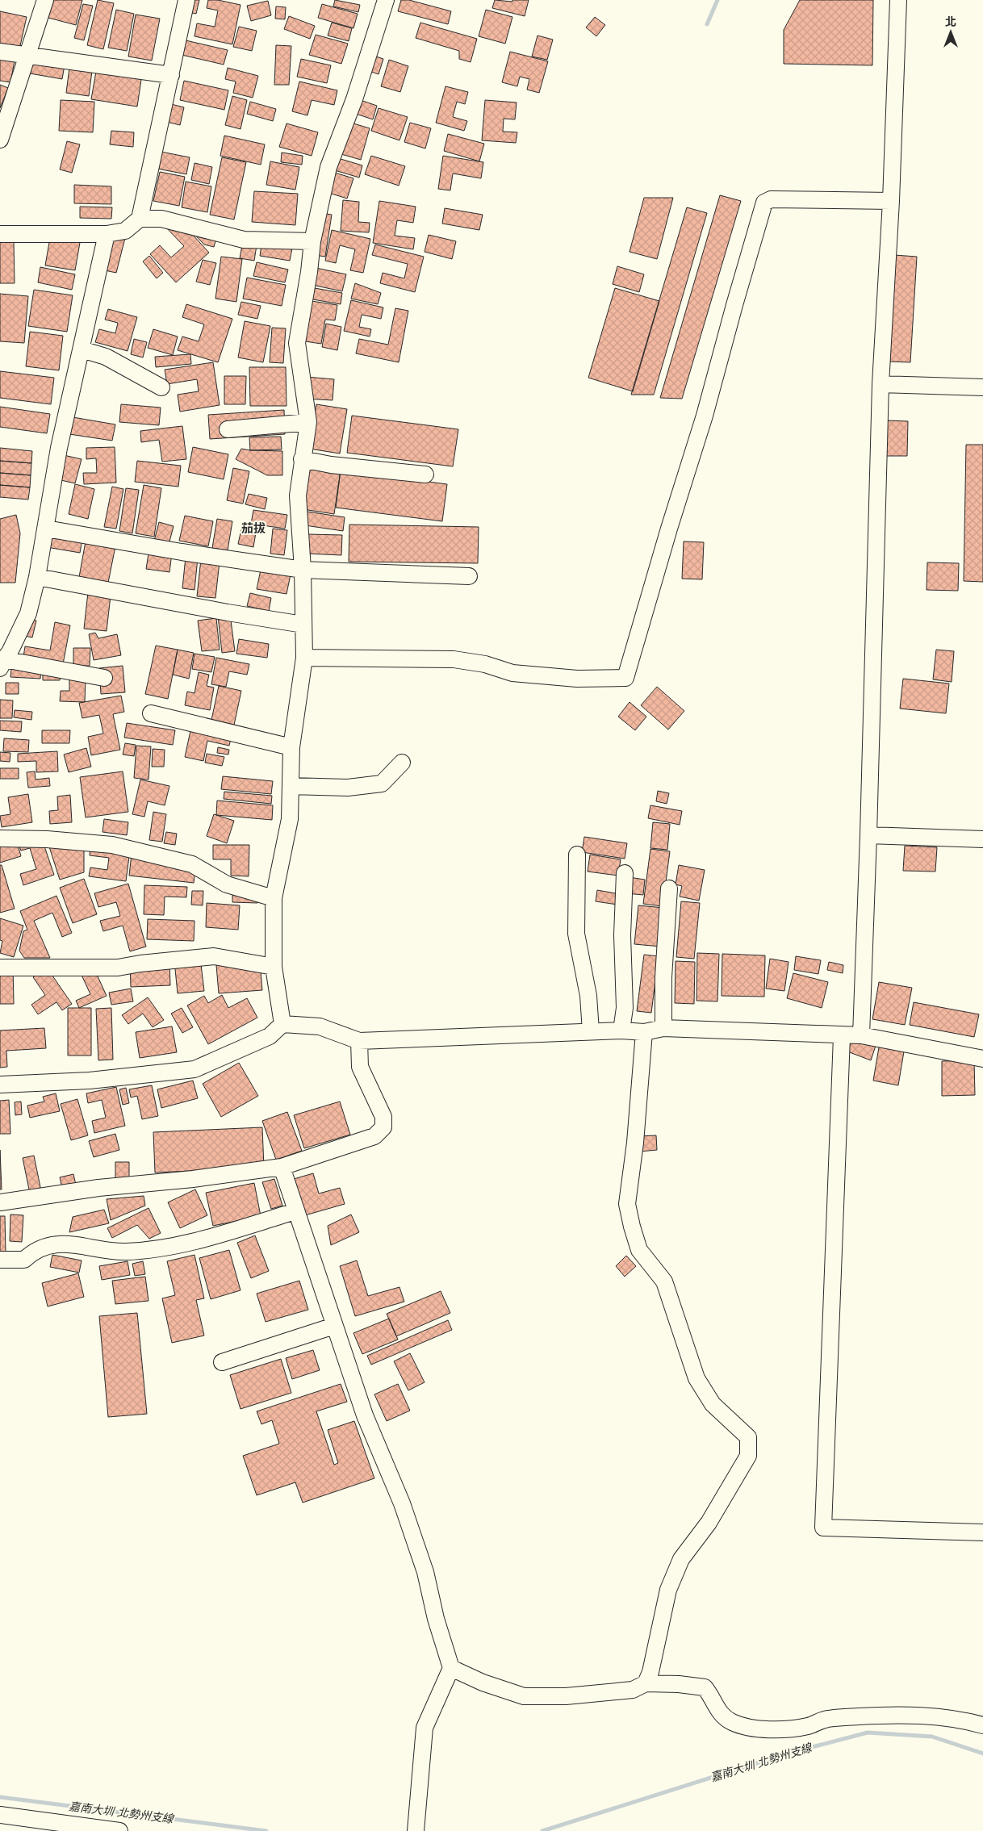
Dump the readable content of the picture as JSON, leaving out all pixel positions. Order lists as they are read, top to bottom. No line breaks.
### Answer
{"districts":["茄拔"],"water":["嘉南大圳 北勢州支線"],"north":"top"}
